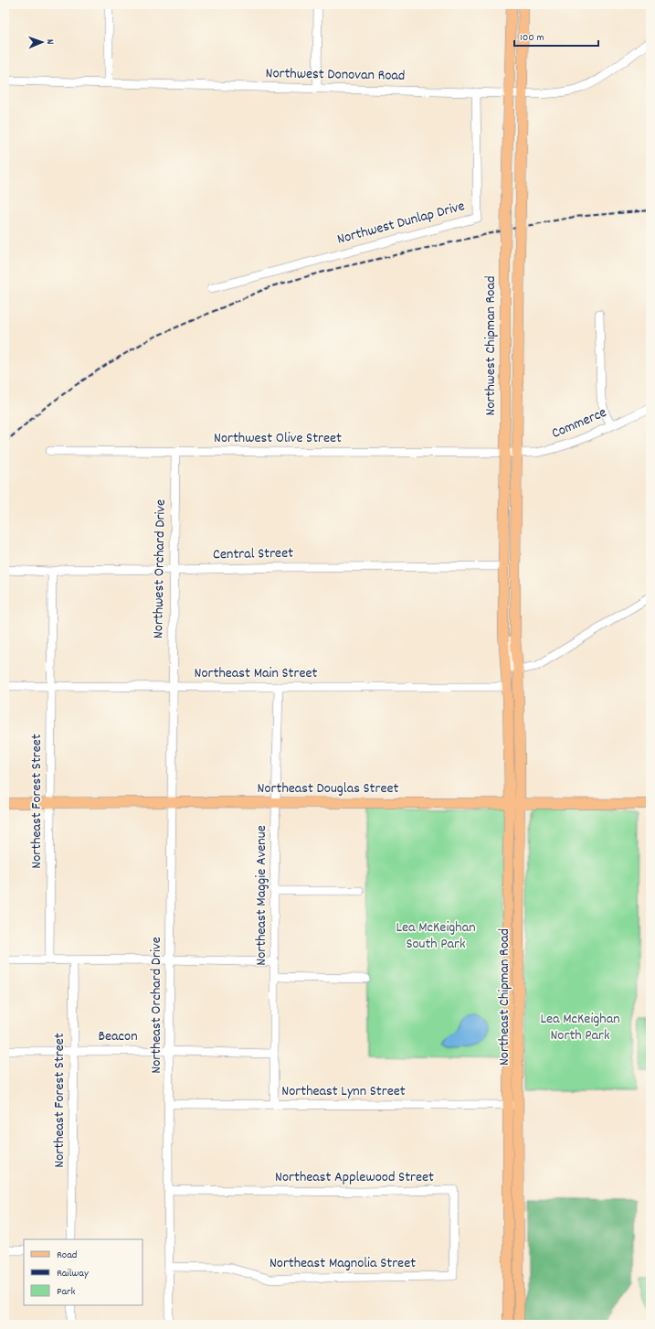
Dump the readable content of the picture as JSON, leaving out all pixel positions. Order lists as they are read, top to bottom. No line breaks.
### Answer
{"streets":{"main road":["Northwest Chipman Road","Northeast Douglas Street","Northeast Chipman Road"],"street":["Northwest Donovan Road","Northwest Dunlap Drive","Commerce","Northwest Olive Street","Central Street","Northwest Orchard Drive","Northeast Main Street","Northeast Forest Street","Northeast Maggie Avenue","Northeast Orchard Drive","Beacon","Northeast Lynn Street","Northeast Applewood Street","Northeast Magnolia Street"]},"crossings":[["Northwest Donovan Road","Northwest Dunlap Drive"],["Northwest Donovan Road","Northwest Chipman Road"],["Northwest Chipman Road","Commerce"],["Northwest Chipman Road","Northwest Olive Street"],["Northwest Chipman Road","Central Street"],["Northwest Chipman Road","Northeast Main Street"],["Northwest Chipman Road","Northeast Chipman Road"],["Commerce","Northwest Olive Street"],["Northwest Olive Street","Northwest Orchard Drive"],["Central Street","Northwest Orchard Drive"],["Central Street","Northeast Forest Street"],["Northwest Orchard Drive","Northeast Main Street"],["Northwest Orchard Drive","Northeast Orchard Drive"],["Northeast Main Street","Northeast Forest Street"],["Northeast Main Street","Northeast Maggie Avenue"],["Northeast Main Street","Northeast Chipman Road"],["Northeast Main Street","Northeast Orchard Drive"],["Northeast Douglas Street","Northeast Forest Street"],["Northeast Douglas Street","Northeast Maggie Avenue"],["Northeast Douglas Street","Northeast Chipman Road"],["Northeast Douglas Street","Northeast Orchard Drive"],["Northeast Forest Street","Beacon"],["Northeast Maggie Avenue","Beacon"],["Northeast Maggie Avenue","Northeast Lynn Street"],["Northeast Chipman Road","Northeast Lynn Street"],["Northeast Orchard Drive","Beacon"],["Northeast Orchard Drive","Northeast Lynn Street"],["Northeast Orchard Drive","Northeast Applewood Street"],["Northeast Orchard Drive","Northeast Magnolia Street"],["Northeast Applewood Street","Northeast Magnolia Street"]],"parks":["Lea McKeighan South Park","Lea McKeighan North Park"],"legend":["Road","Railway","Park"],"scale_bar":"100 m","north":"right"}
